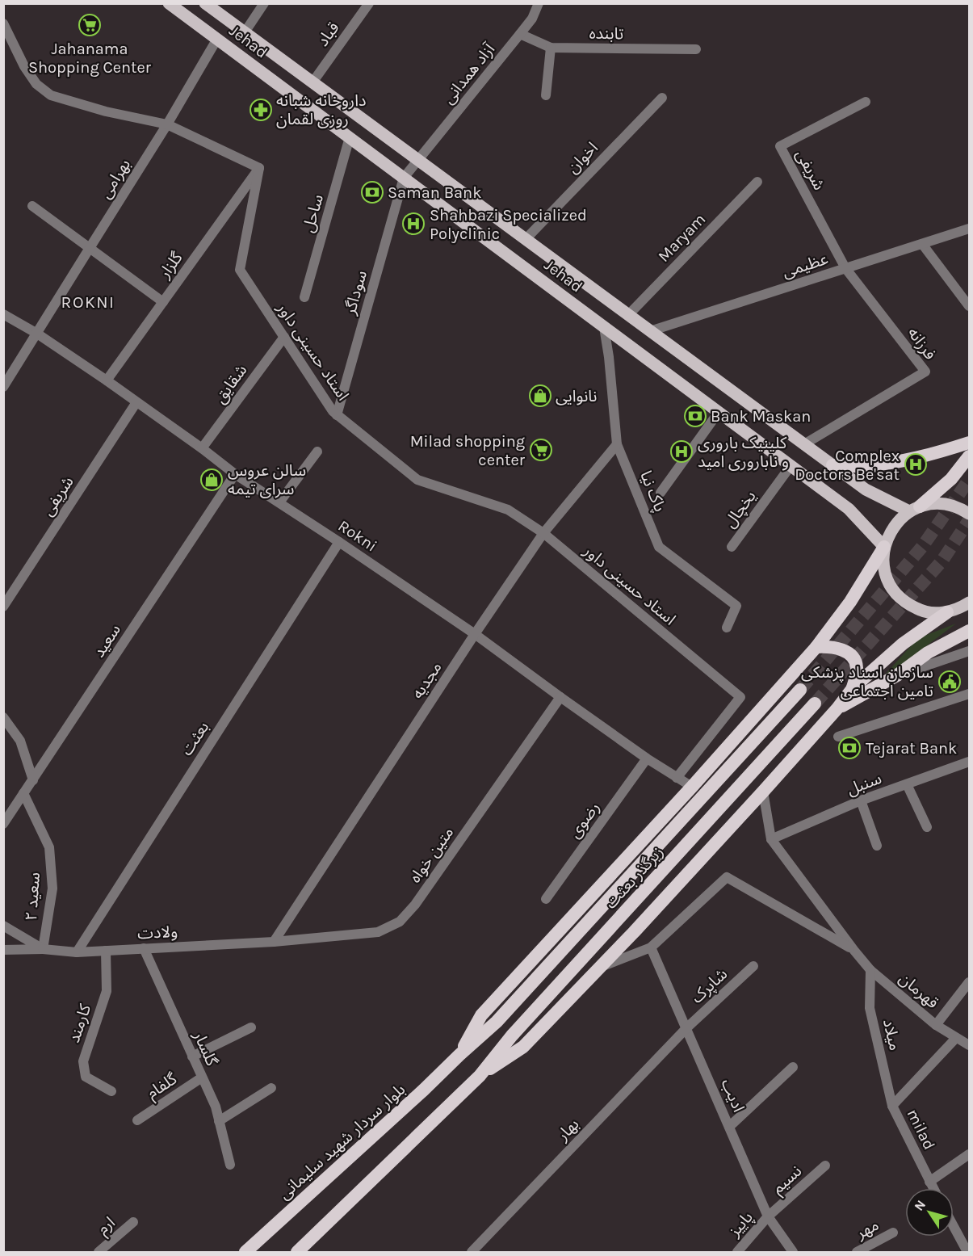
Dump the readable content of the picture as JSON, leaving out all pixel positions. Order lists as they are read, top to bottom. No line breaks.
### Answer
{"streets":{"highway":["زیرگذر بعثت","بلوار سردار شهید سلیمانی"],"main road":["Jehad"],"street":["تابنده","قباد","آزاد همدانی","اخوان","شریفی","بهرامی","ساحل","Maryam","گلزار","عظیمی","سوداگر","فرزانه","استاد حسینی داور","شقایق","پاک نیا","یخچال","Rokni","سعید","مجدیه","بعثت","سنبل","رضوی","متین خواه","سعید ۲","ولادت","شاپرک","قهرمان","کارمند","میلاد","گلسار","گلفام","ادیب","بهار","milad","نسیم","پاییز","ارم","مهر"]},"crossings":[["تابنده","آزاد همدانی"],["قباد","Jehad"],["Jehad","آزاد همدانی"],["Jehad","اخوان"],["Jehad","بهرامی"],["Jehad","ساحل"],["Jehad","Maryam"],["Jehad","عظیمی"],["Jehad","سوداگر"],["Jehad","فرزانه"],["Jehad","پاک نیا"],["Jehad","یخچال"],["آزاد همدانی","سوداگر"],["شریفی","عظیمی"],["شریفی","فرزانه"],["شریفی","Rokni"],["بهرامی","Rokni"],["گلزار","استاد حسینی داور"],["گلزار","Rokni"],["عظیمی","فرزانه"],["سوداگر","استاد حسینی داور"],["استاد حسینی داور","شقایق"],["استاد حسینی داور","Rokni"],["استاد حسینی داور","مجدیه"],["شقایق","Rokni"],["پاک نیا","مجدیه"],["Rokni","سعید"],["Rokni","مجدیه"],["Rokni","بعثت"],["Rokni","رضوی"],["Rokni","متین خواه"],["سعید","سعید ۲"],["مجدیه","متین خواه"],["مجدیه","ولادت"],["بعثت","ولادت"],["سنبل","قهرمان"],["متین خواه","ولادت"],["زیرگذر بعثت","بلوار سردار شهید سلیمانی"],["سعید ۲","ولادت"],["ولادت","کارمند"],["ولادت","گلسار"],["شاپرک","ادیب"],["شاپرک","بهار"],["قهرمان","میلاد"],["قهرمان","milad"],["میلاد","milad"],["گلسار","گلفام"],["ادیب","بهار"],["ادیب","نسیم"],["ادیب","پاییز"],["نسیم","پاییز"]],"districts":["ROKNI"],"places":{"supermarket":["Jahanama Shopping Center","Milad shopping center"],"pharmacy":["داروخانه شبانه روزی لقمان"],"bank":["Saman Bank","Bank Maskan","Tejarat Bank"],"hospital":["Shahbazi Specialized Polyclinic","کلینیک باروری و ناباروری امید","Complex Doctors Be'sat"],"shop":["نانوایی","سالن عروس سرای تیمه"],"public building":["سازمان اسناد پزشکی تامین اجتماعی"]},"north":"top left"}
